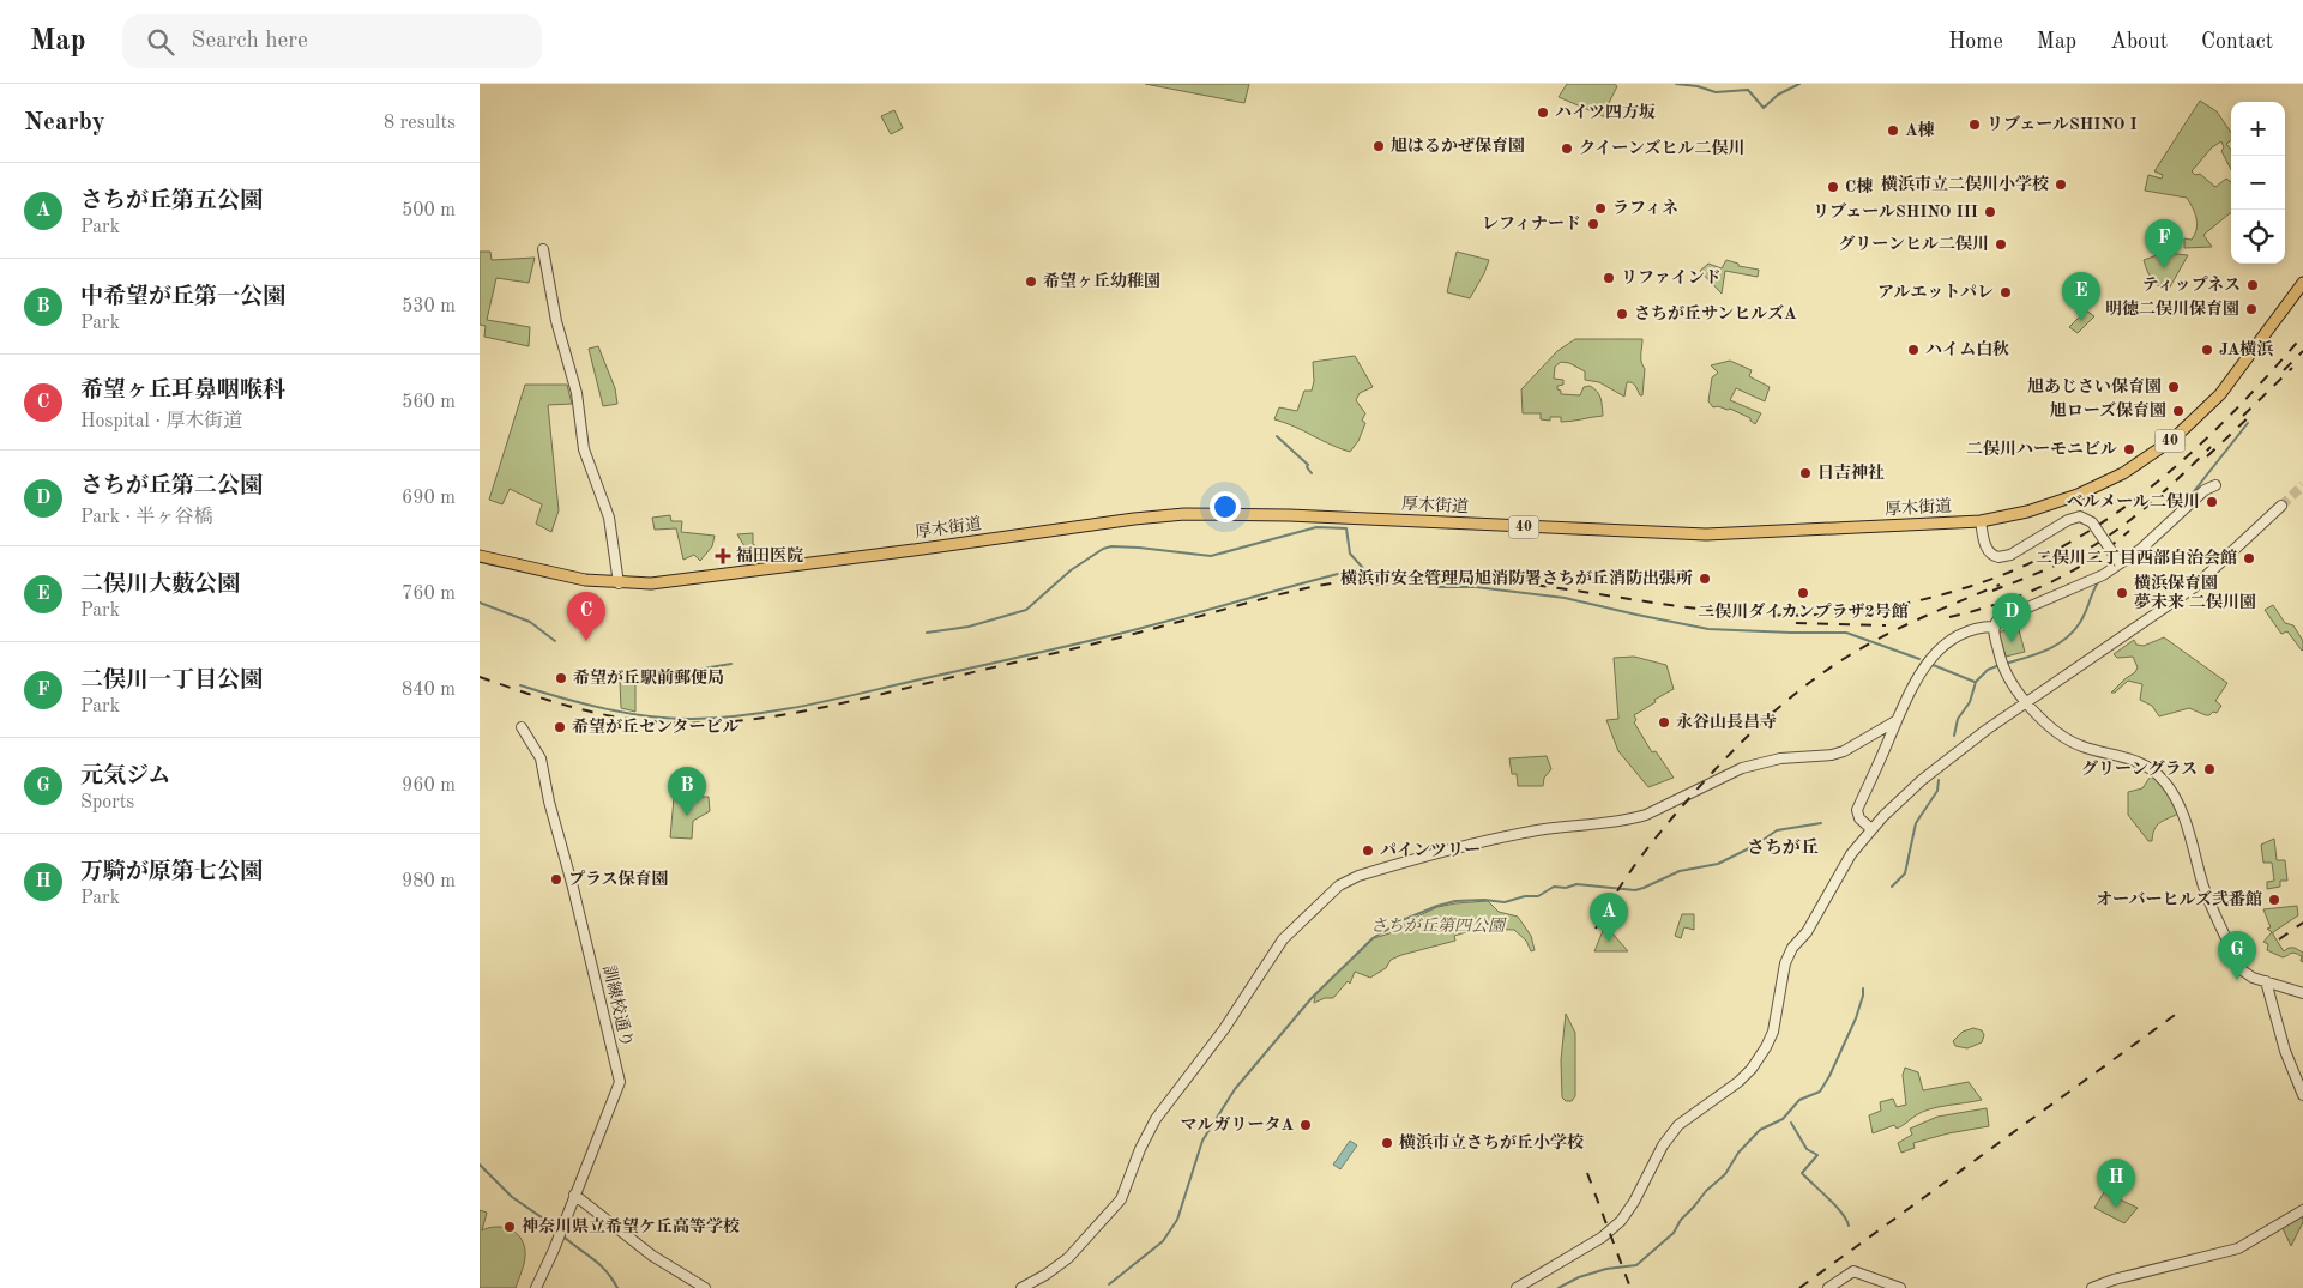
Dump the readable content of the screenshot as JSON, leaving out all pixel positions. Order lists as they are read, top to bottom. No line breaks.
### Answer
{"streets":{"main road":["40","厚木街道"],"street":["訓練校通り"]},"districts":["さちが丘"],"parks":["さちが丘第四公園"],"places":{"other":["ハイツ四方坂","リブェールSHINO I","A棟","旭はるかぜ保育園","クイーンズヒル二俣川","横浜市立二俣川小学校","C棟","ラフィネ","リブェールSHINO III","レフィナード","グリーンヒル二俣川","リファインド","希望ヶ丘幼稚園","ティップネス","アルエットパレ","明徳二俣川保育園","さちが丘サンヒルズA","ハイム白秋","JA横浜","旭あじさい保育園","旭ローズ保育園","二俣川ハーモニビル","日吉神社","ベルメール二俣川","二俣川二丁目西部自治会館","横浜市安全管理局旭消防署さちが丘消防出張所","二俣川ダイカンプラザ2号館","横浜保育園 夢未来 二俣川園","希望が丘駅前郵便局","永谷山長昌寺","希望が丘センタービル","グリーングラス","パインツリー","プラス保育園","オーバーヒルズ弐番館","マルガリータA","横浜市立さちが丘小学校","神奈川県立希望ケ丘高等学校"],"health":["福田医院"]},"page":{"header":"Map","search":"Search here","nav":["Home","Map","About","Contact"],"heading":["Nearby","8 results"],"map_buttons":["+","−"],"list":[{"mark":"A","name":"さちが丘第五公園","note":"Park","value":"500 m"},{"mark":"B","name":"中希望が丘第一公園","note":"Park","value":"530 m"},{"mark":"C","name":"希望ヶ丘耳鼻咽喉科","note":"Hospital · 厚木街道","value":"560 m"},{"mark":"D","name":"さちが丘第二公園","note":"Park · 半ヶ谷橋","value":"690 m"},{"mark":"E","name":"二俣川大藪公園","note":"Park","value":"760 m"},{"mark":"F","name":"二俣川一丁目公園","note":"Park","value":"840 m"},{"mark":"G","name":"元気ジム","note":"Sports","value":"960 m"},{"mark":"H","name":"万騎が原第七公園","note":"Park","value":"980 m"}],"pins":["F","E","C","D","B","A","G","H"]}}
